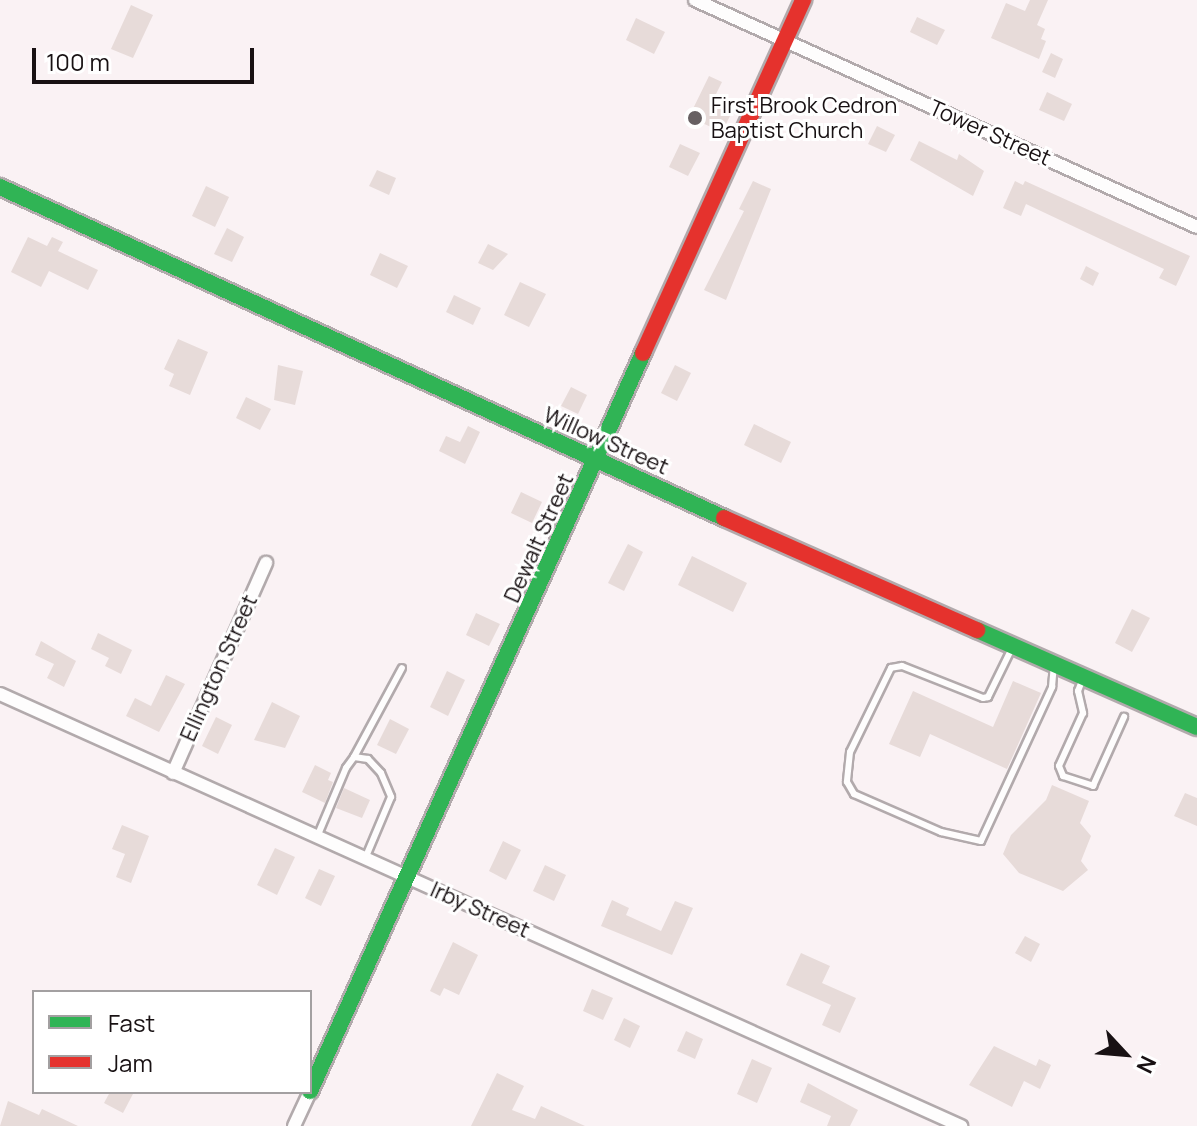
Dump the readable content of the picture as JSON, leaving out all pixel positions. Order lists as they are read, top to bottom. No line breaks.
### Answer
{"streets":{"street":["Tower Street","Willow Street","Dewalt Street","Ellington Street","Irby Street"]},"crossings":[["Tower Street","Dewalt Street"],["Willow Street","Dewalt Street"],["Dewalt Street","Irby Street"],["Ellington Street","Irby Street"]],"places":["First Brook Cedron Baptist Church"],"legend":["Fast","Jam"],"scale_bar":"100 m","north":"bottom right"}
